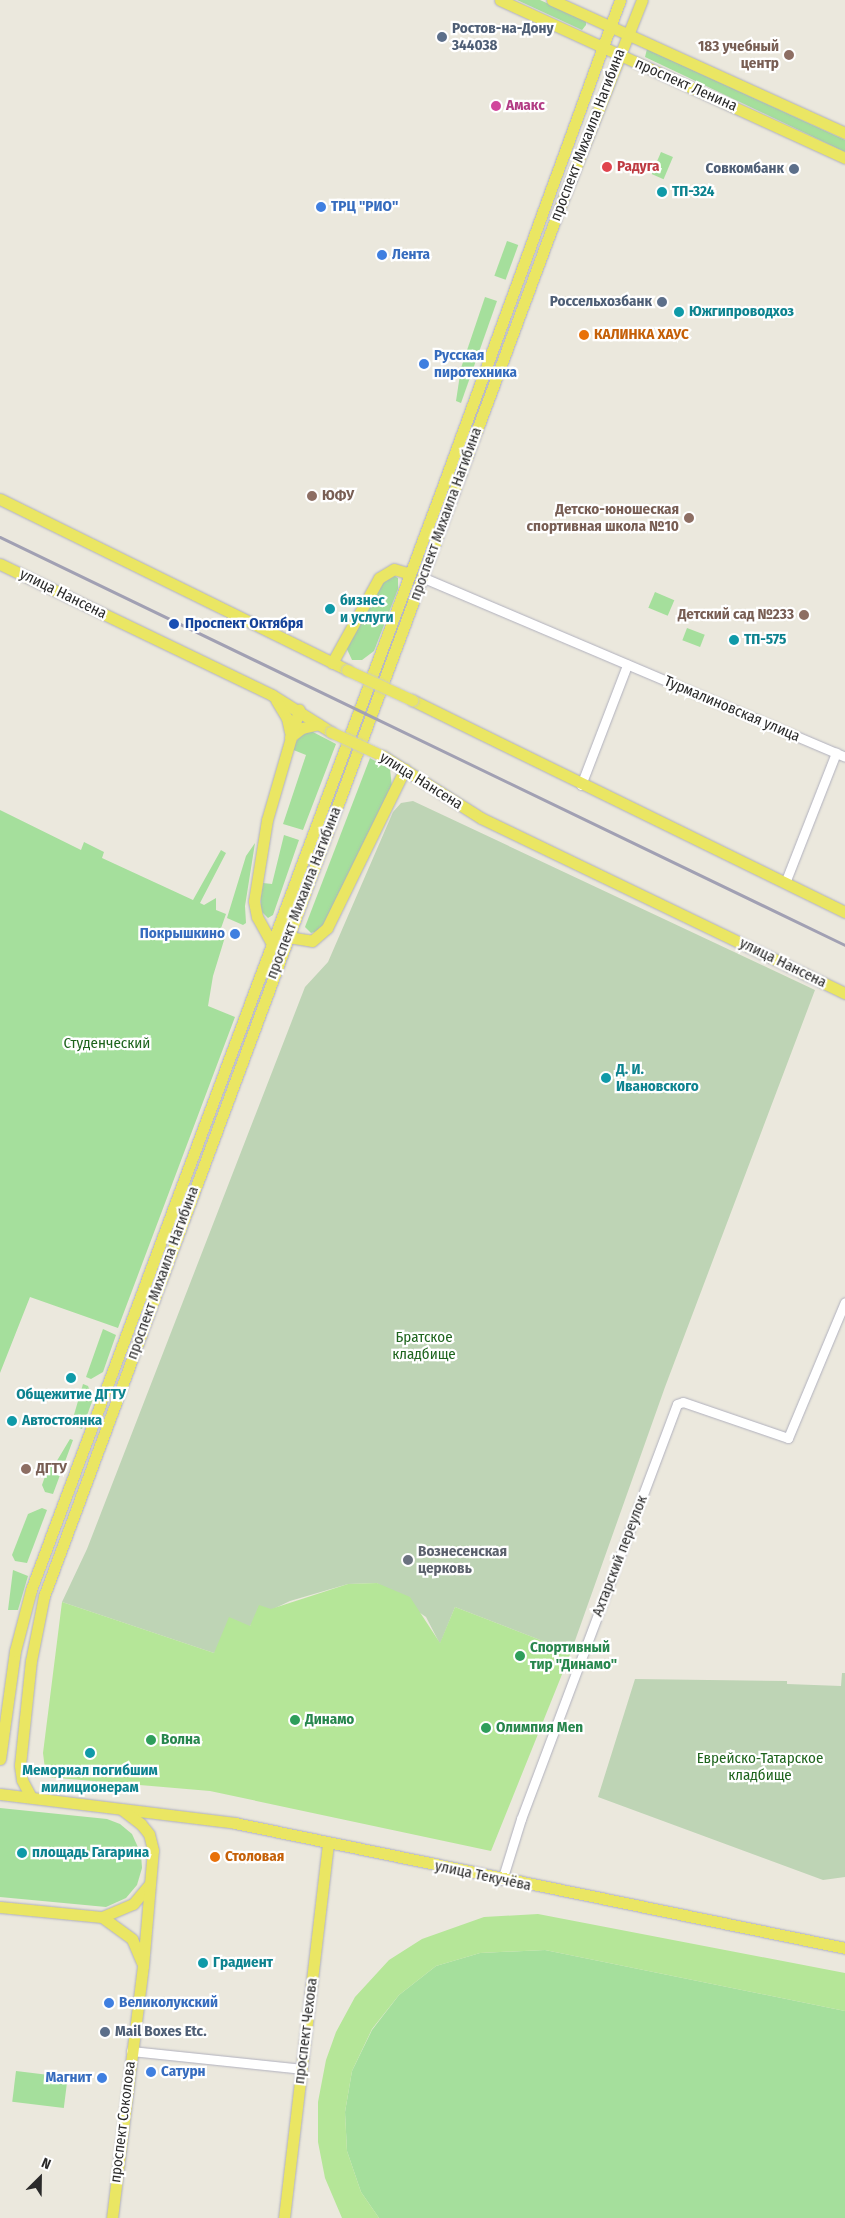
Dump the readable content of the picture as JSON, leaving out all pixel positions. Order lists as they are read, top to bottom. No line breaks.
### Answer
{"streets":{"main road":["проспект Ленина","проспект Михаила Нагибина","улица Нансена","улица Текучёва","проспект Чехова","проспект Соколова"],"street":["Турмалиновская улица","Ахтарский переулок"]},"crossings":[["проспект Ленина","проспект Михаила Нагибина"],["проспект Михаила Нагибина","Турмалиновская улица"],["Ахтарский переулок","улица Текучёва"],["улица Текучёва","проспект Чехова"]],"parks":["Студенческий","Братское кладбище","Еврейско-Татарское кладбище"],"places":["Ростов-на-Дону 344038","183 учебный центр","Амакс","Радуга","Совкомбанк","ТП-324","ТРЦ \"РИО\"","Лента","Россельхозбанк","Южгипроводхоз","КАЛИНКА ХАУС","Русская пиротехника","ЮФУ","Детско-юношеская спортивная школа №10","бизнес и услуги","Детский сад №233","Проспект Октября","ТП-575","Покрышкино","Д. И. Ивановского","Общежитие ДГТУ","Автостоянка","ДГТУ","Вознесенская церковь","Спортивный тир \"Динамо\"","Динамо","Олимпия Men","Волна","Мемориал погибшим милиционерам","площадь Гагарина","Столовая","Градиент","Великолукский","Mail Boxes Etc.","Сатурн","Магнит"],"north":"top right"}
